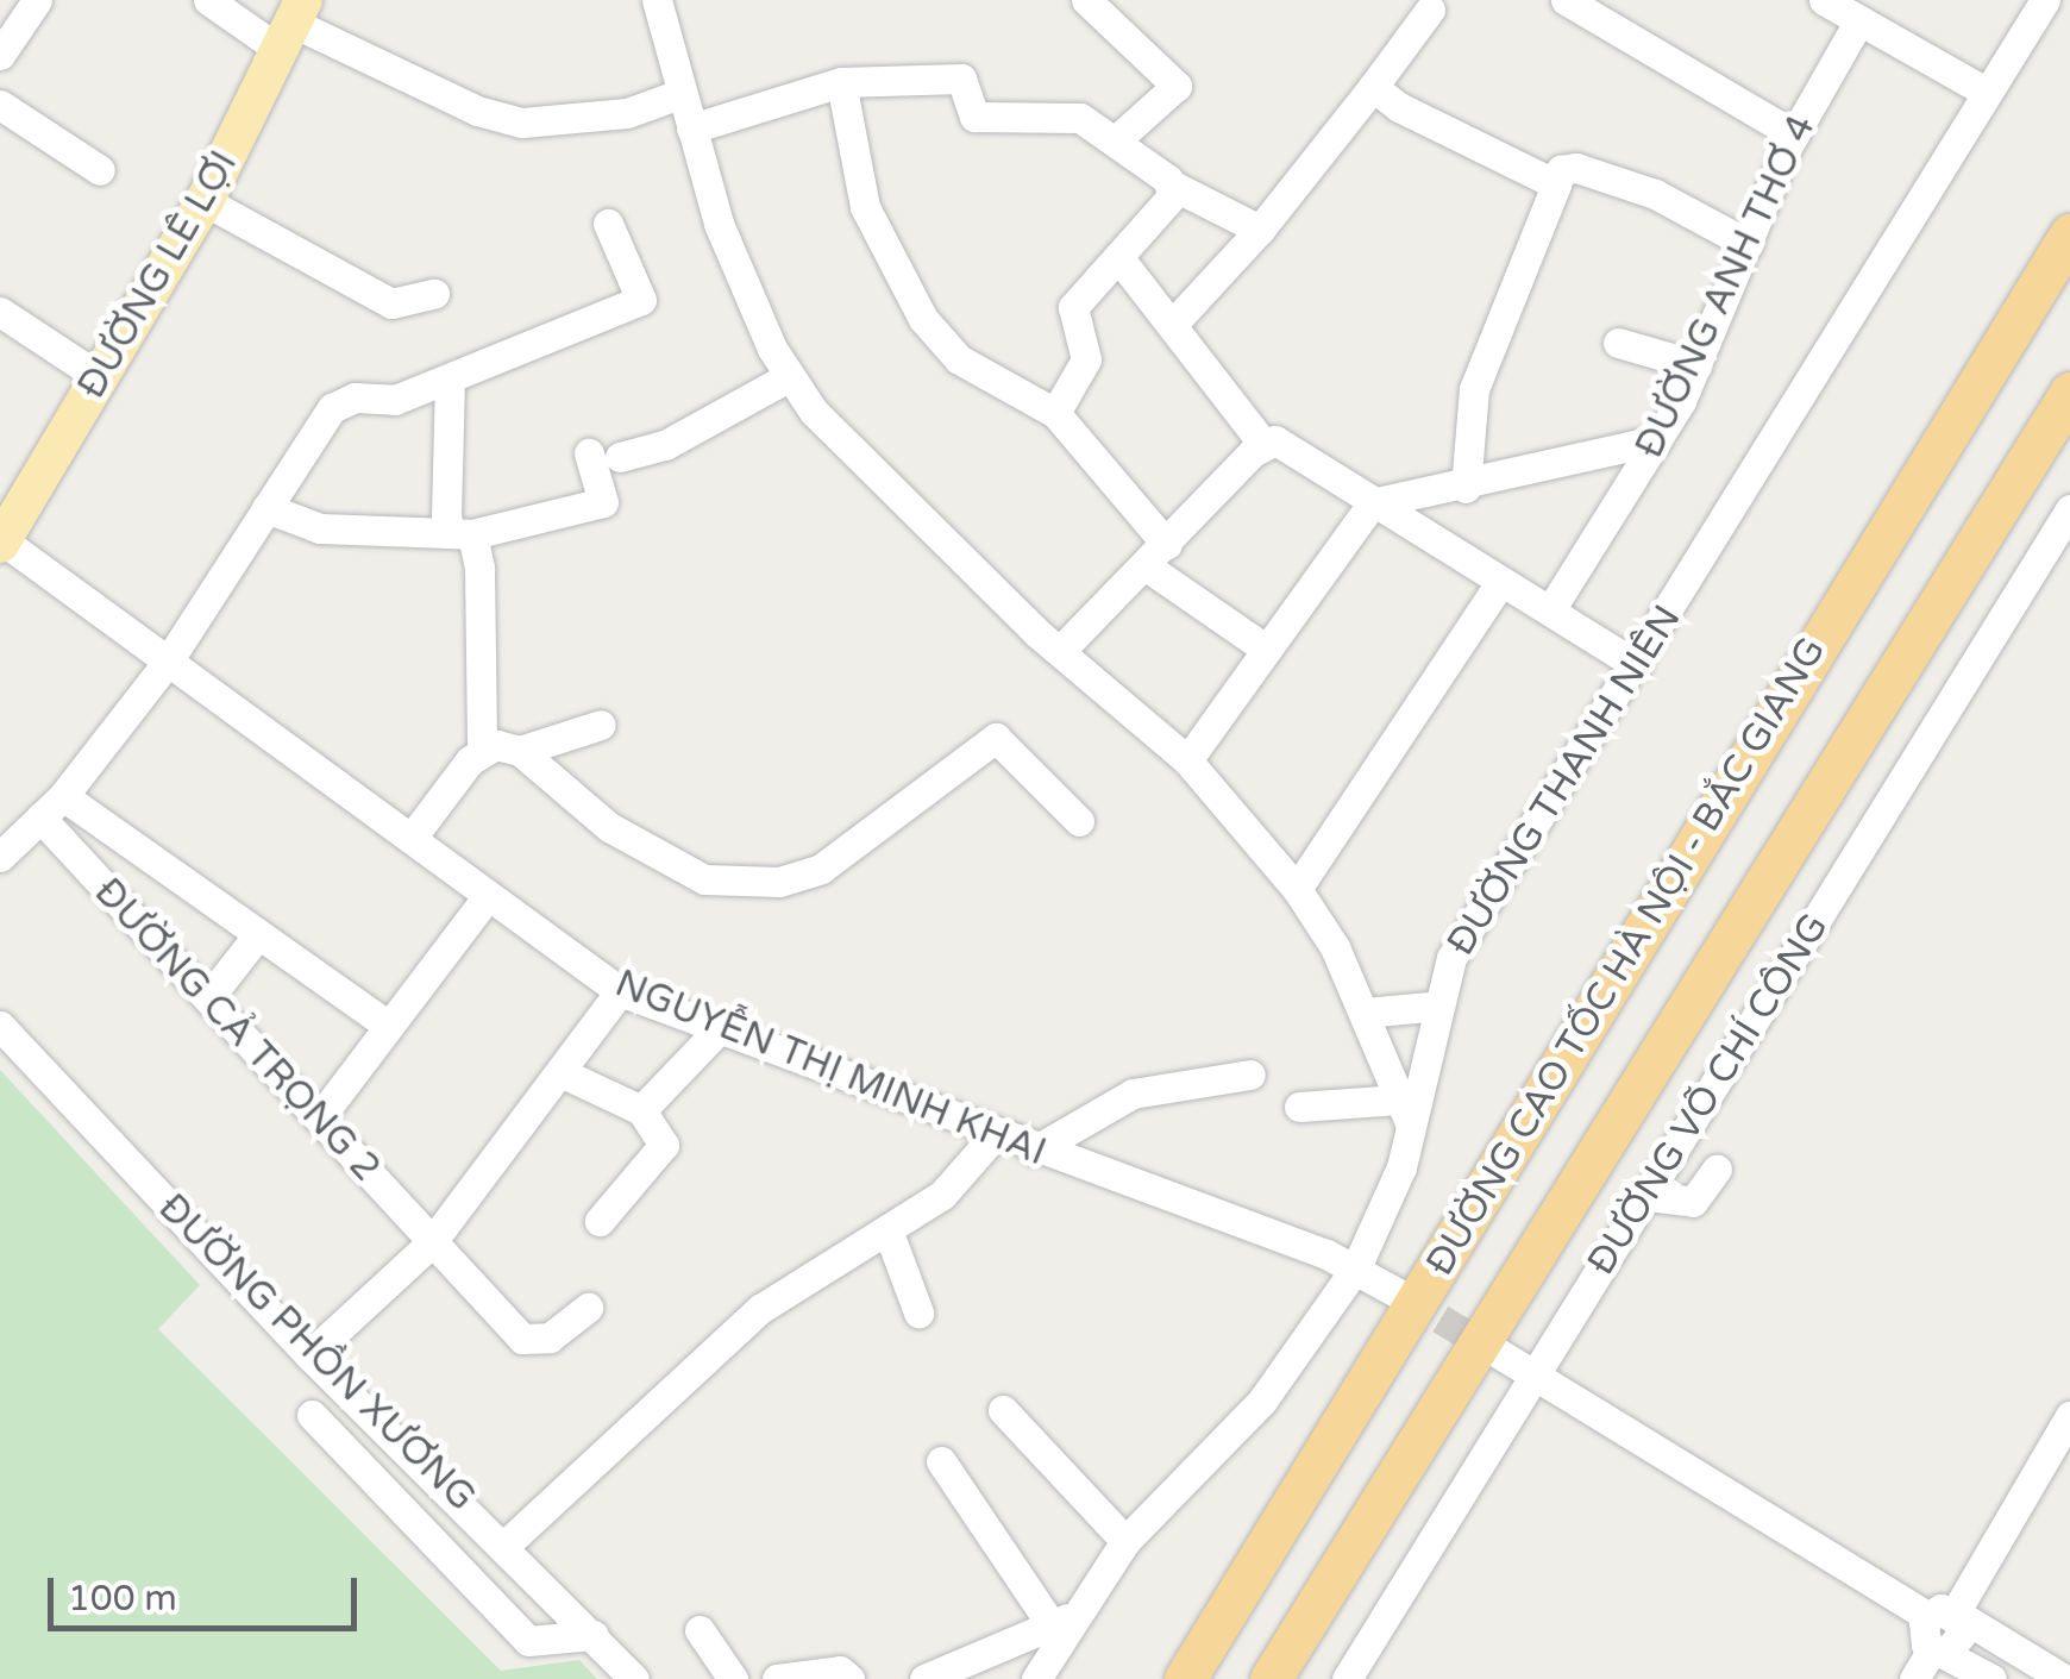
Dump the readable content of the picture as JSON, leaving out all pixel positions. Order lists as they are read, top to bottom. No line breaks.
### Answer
{"streets":{"highway":["ĐƯỜNG CAO TỐC HÀ NỘI - BẮC GIANG"],"main road":["ĐƯỜNG LÊ LỢI"],"street":["ĐƯỜNG ANH THƠ 4","ĐƯỜNG THANH NIÊN","ĐƯỜNG CẢ TRỌNG 2","NGUYỄN THỊ MINH KHAI","ĐƯỜNG VÕ CHÍ CÔNG","ĐƯỜNG PHỒN XƯƠNG"]},"crossings":[["ĐƯỜNG LÊ LỢI","NGUYỄN THỊ MINH KHAI"],["ĐƯỜNG THANH NIÊN","NGUYỄN THỊ MINH KHAI"]],"scale_bar":"100 m"}
